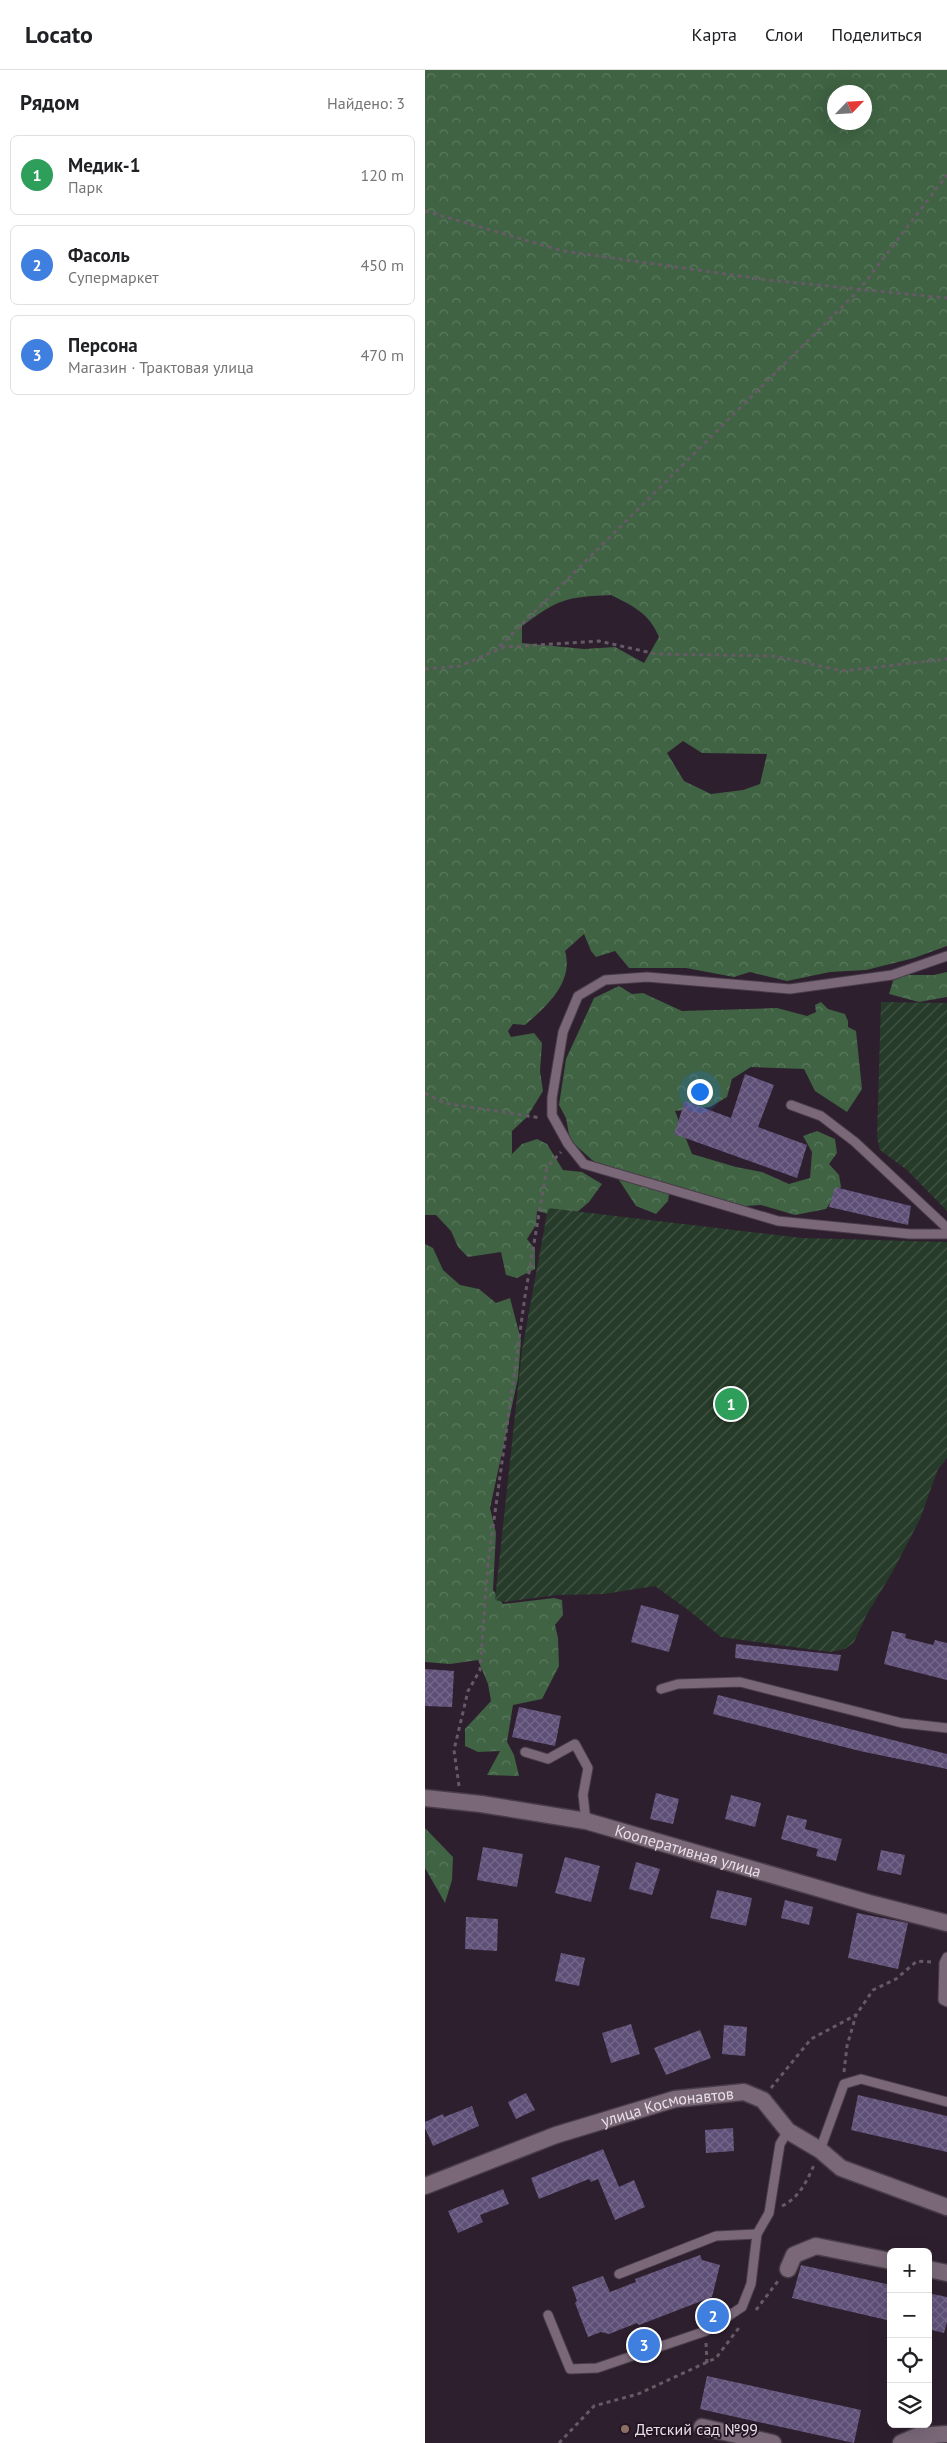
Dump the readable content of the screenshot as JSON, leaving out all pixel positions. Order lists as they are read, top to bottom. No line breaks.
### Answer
{"streets":{"street":["Кооперативная улица","улица Космонавтов"]},"places":["Детский сад №99"],"north":"top right","page":{"header":"Locato","nav":["Карта","Слои","Поделиться"],"heading":["Рядом","Найдено: 3"],"list":[{"mark":"1","name":"Медик-1","note":"Парк","value":"120 m"},{"mark":"2","name":"Фасоль","note":"Супермаркет","value":"450 m"},{"mark":"3","name":"Персона","note":"Магазин · Трактовая улица","value":"470 m"}],"pins":["1","2","3"],"map_buttons":["+","−"]}}
